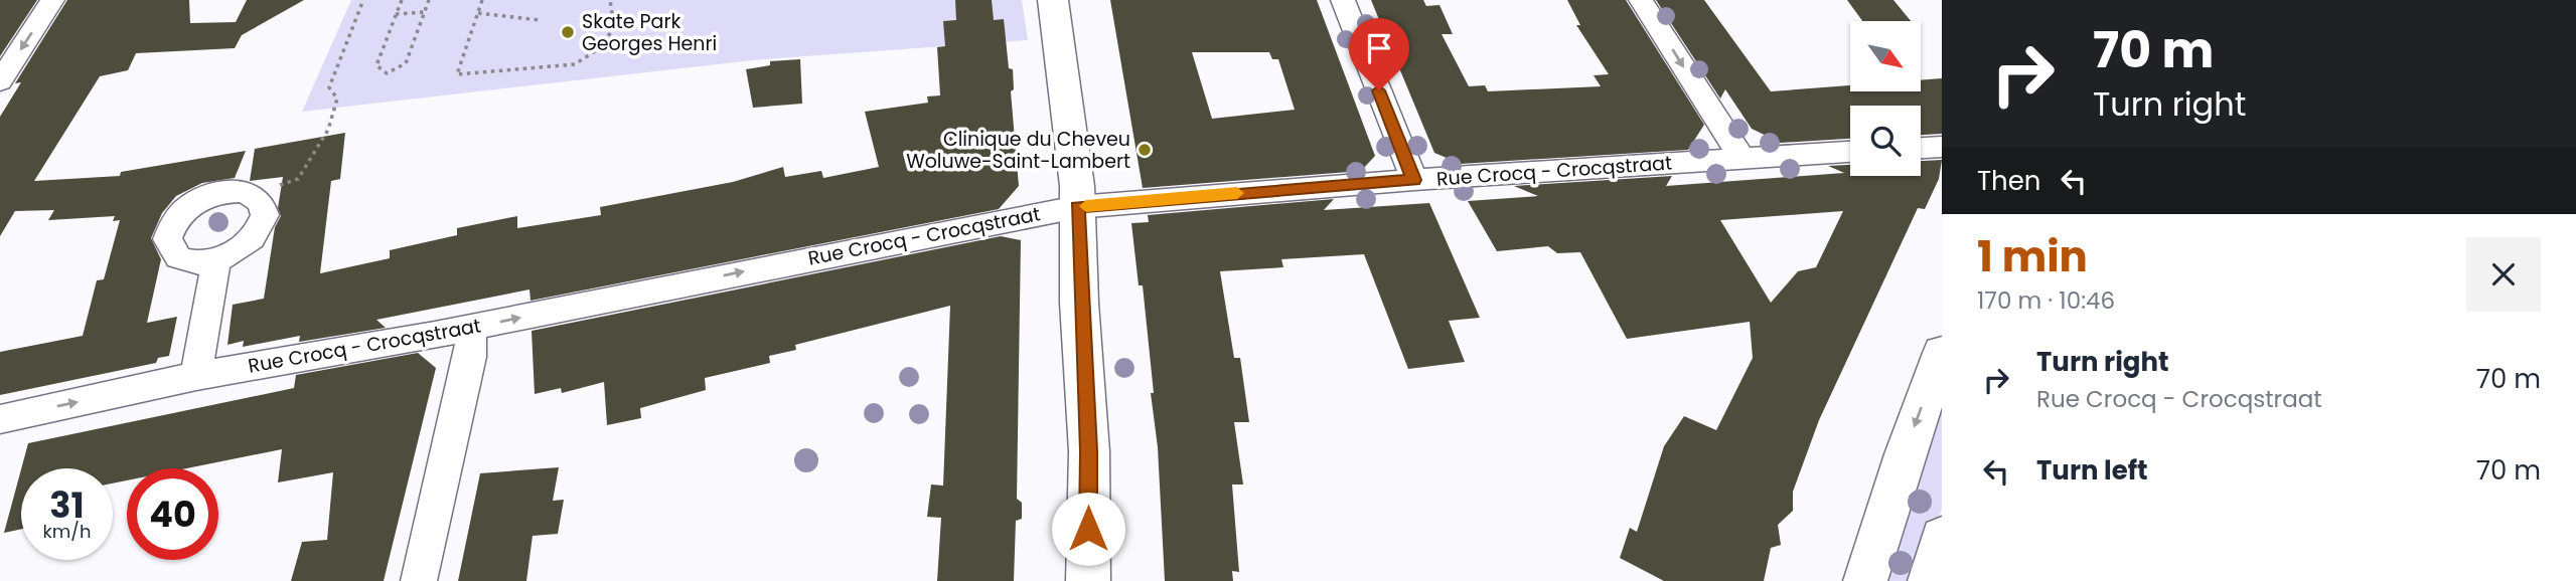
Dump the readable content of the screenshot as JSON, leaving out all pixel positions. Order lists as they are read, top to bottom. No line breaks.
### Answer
{"streets":{"street":["Rue Crocq - Crocqstraat"]},"one_way":["Rue Crocq - Crocqstraat"],"places":["Skate Park Georges Henri","Clinique du Cheveu Woluwe-Saint-Lambert"],"north":"bottom right","page":{"turn":["70 m","Turn right"],"then":"Then","heading":["1 min","170 m · 10:46"],"list":[{"name":"Turn right","note":"Rue Crocq - Crocqstraat","value":"70 m"},{"name":"Turn left","value":"70 m"}],"speed":"31 km/h","limit":"40"}}
